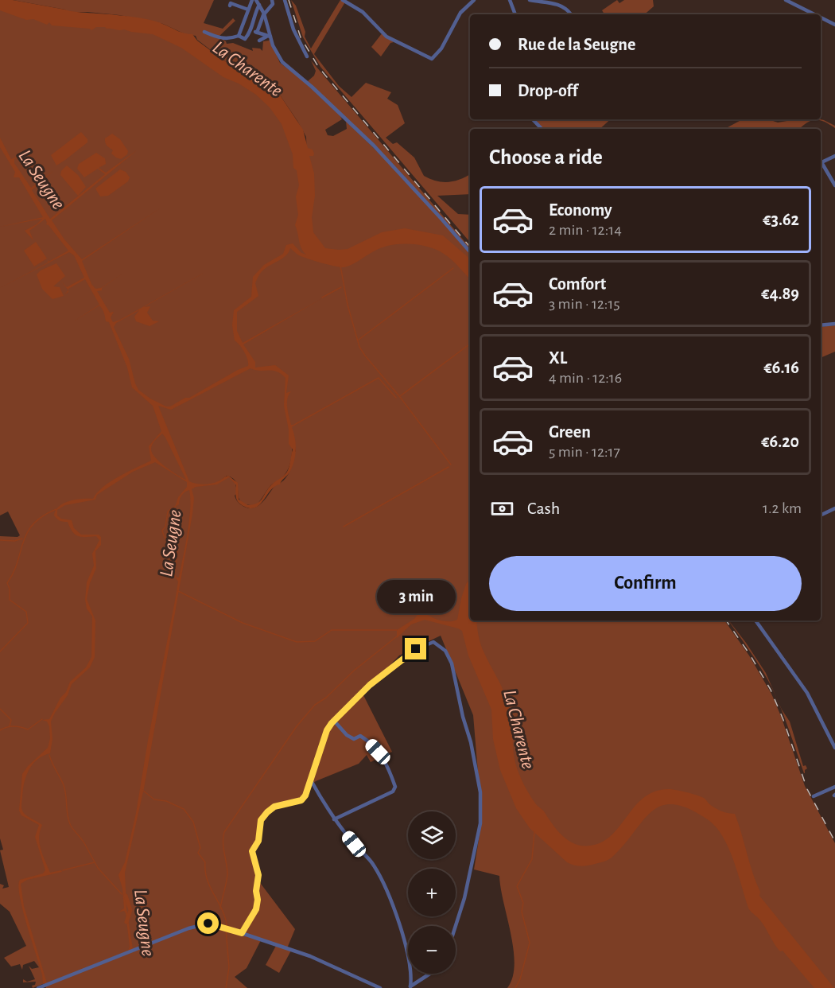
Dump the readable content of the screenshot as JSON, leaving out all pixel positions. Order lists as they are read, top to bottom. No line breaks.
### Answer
{"water":["La Charente","La Seugne"],"page":{"banner":["Rue de la Seugne","Drop-off"],"heading":"Choose a ride","list":[{"name":"Economy","note":"2 min · 12:14","value":"€3.62"},{"name":"Comfort","note":"3 min · 12:15","value":"€4.89"},{"name":"XL","note":"4 min · 12:16","value":"€6.16"},{"name":"Green","note":"5 min · 12:17","value":"€6.20"}],"pay":["Cash","1.2 km"],"buttons":"Confirm","bubble":"3 min","map_buttons":["+","−"]}}
